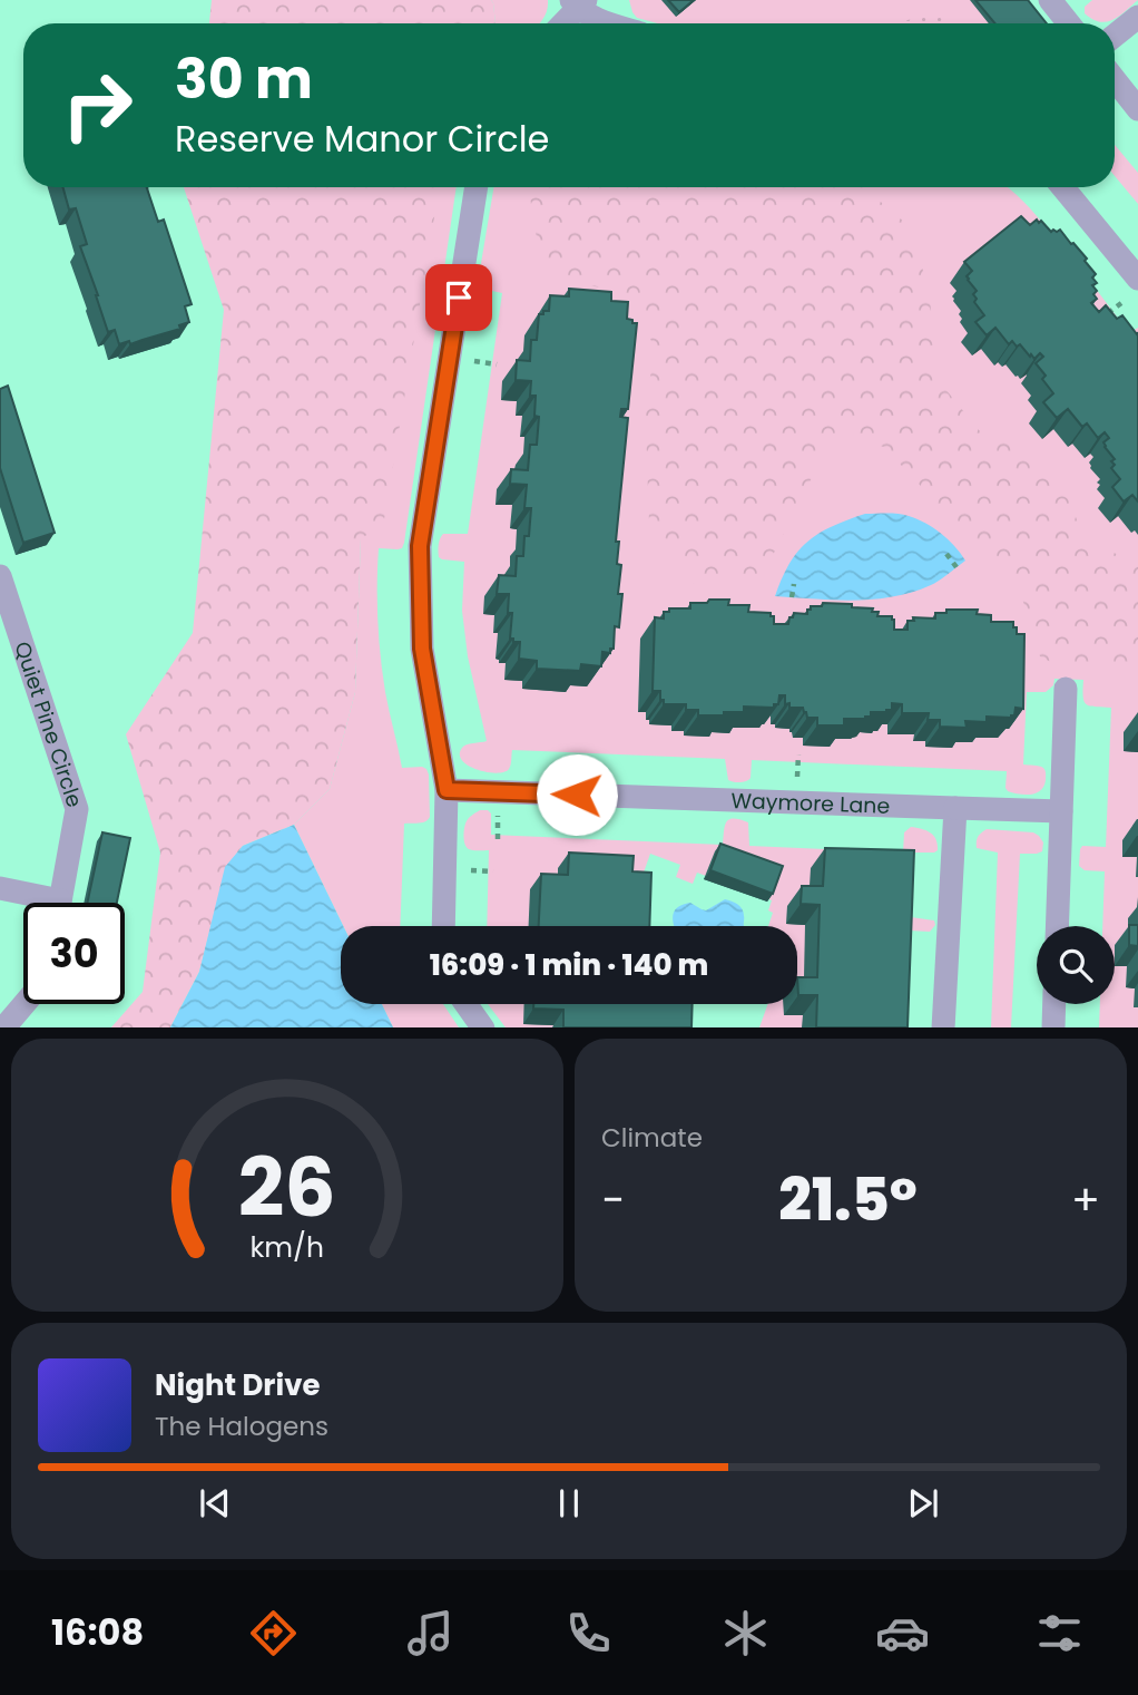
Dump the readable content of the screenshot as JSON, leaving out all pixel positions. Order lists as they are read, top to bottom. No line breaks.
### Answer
{"streets":{"street":["Quiet Pine Circle","Waymore Lane"]},"page":{"turn":["30 m","Reserve Manor Circle"],"limit":"30","trip":"16:09 · 1 min · 140 m","tile":"Climate","heat":["−","21.5°","+"],"song":["Night Drive","The Halogens"],"tabs":"16:08","gauge":["26","km/h"]}}
